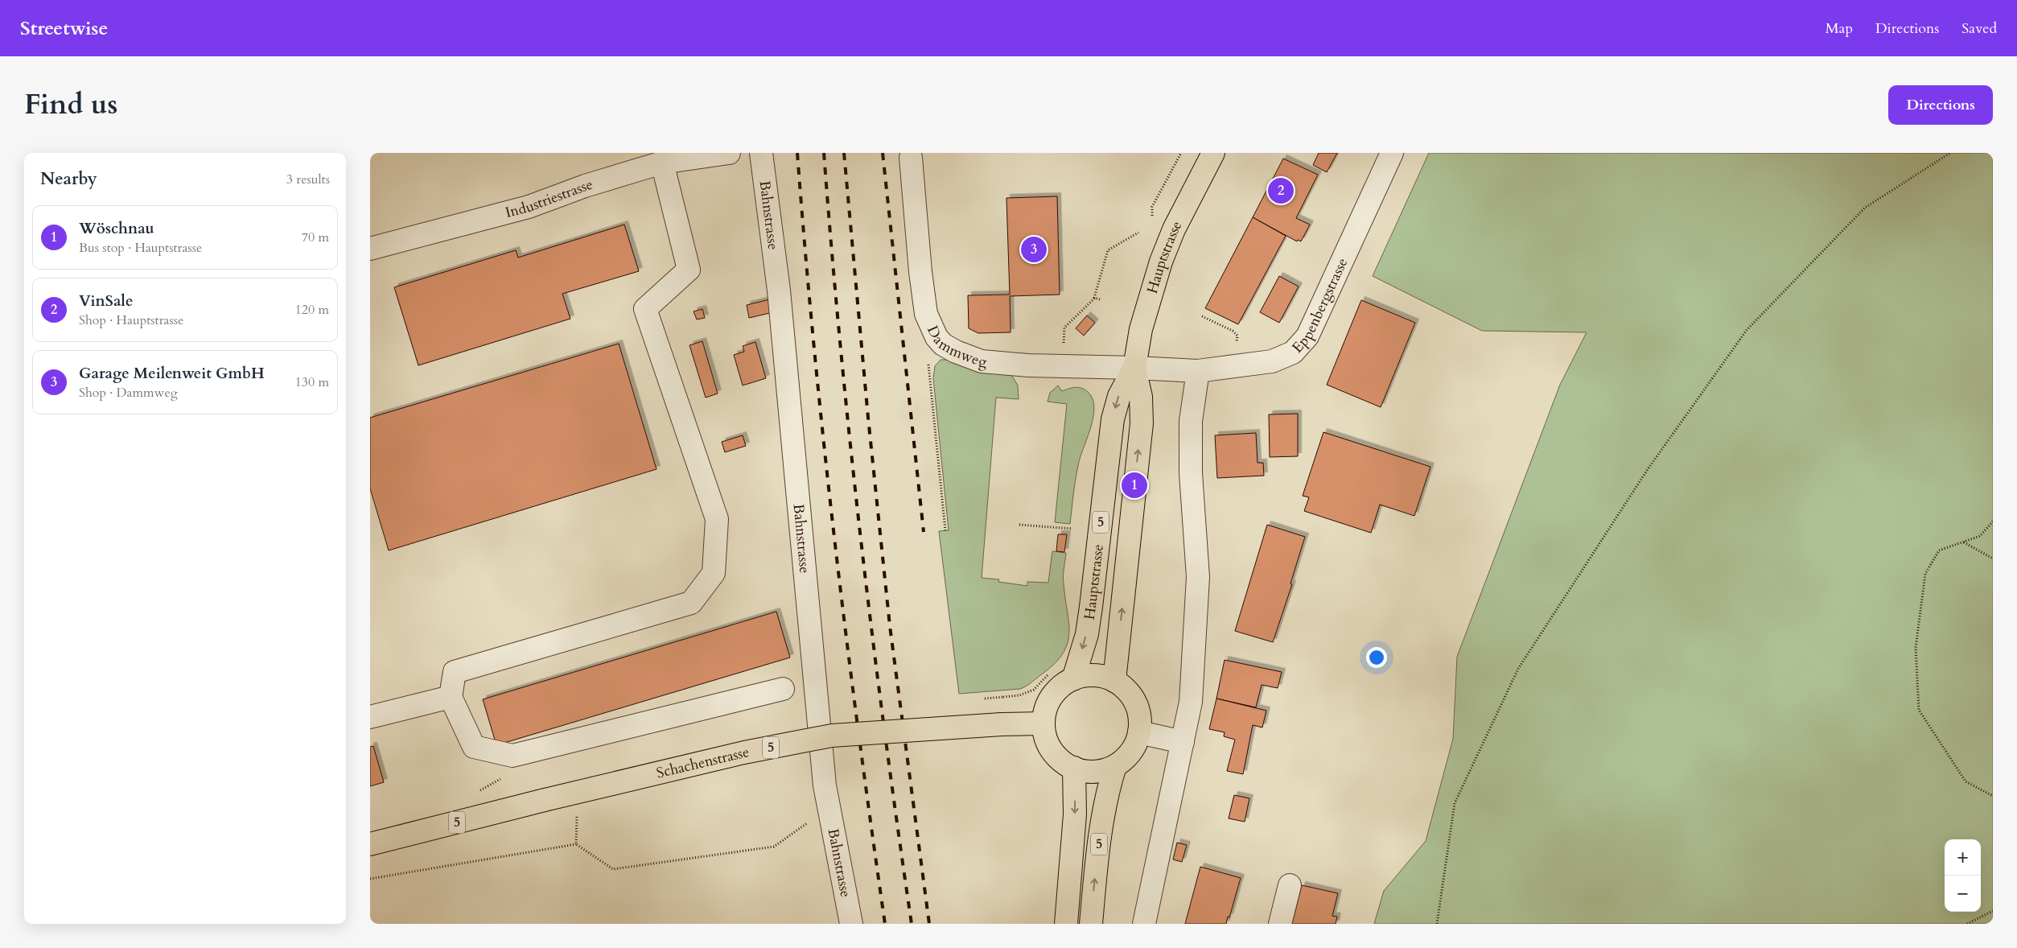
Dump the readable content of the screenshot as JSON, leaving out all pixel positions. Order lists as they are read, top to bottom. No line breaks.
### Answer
{"streets":{"main road":["Hauptstrasse","5","Schachenstrasse"],"street":["Industriestrasse","Bahnstrasse","Eppenbergstrasse","Dammweg"]},"crossings":[["Hauptstrasse","Eppenbergstrasse"],["Hauptstrasse","Dammweg"],["Hauptstrasse","5"],["Hauptstrasse","Schachenstrasse"],["Eppenbergstrasse","Dammweg"],["5","Schachenstrasse"]],"page":{"header":"Streetwise","nav":["Map","Directions","Saved"],"title":"Find us","buttons":"Directions","heading":["Nearby","3 results"],"pins":["2","3","1"],"list":[{"mark":"1","name":"Wöschnau","note":"Bus stop · Hauptstrasse","value":"70 m"},{"mark":"2","name":"VinSale","note":"Shop · Hauptstrasse","value":"120 m"},{"mark":"3","name":"Garage Meilenweit GmbH","note":"Shop · Dammweg","value":"130 m"}],"map_buttons":["+","−"]}}
